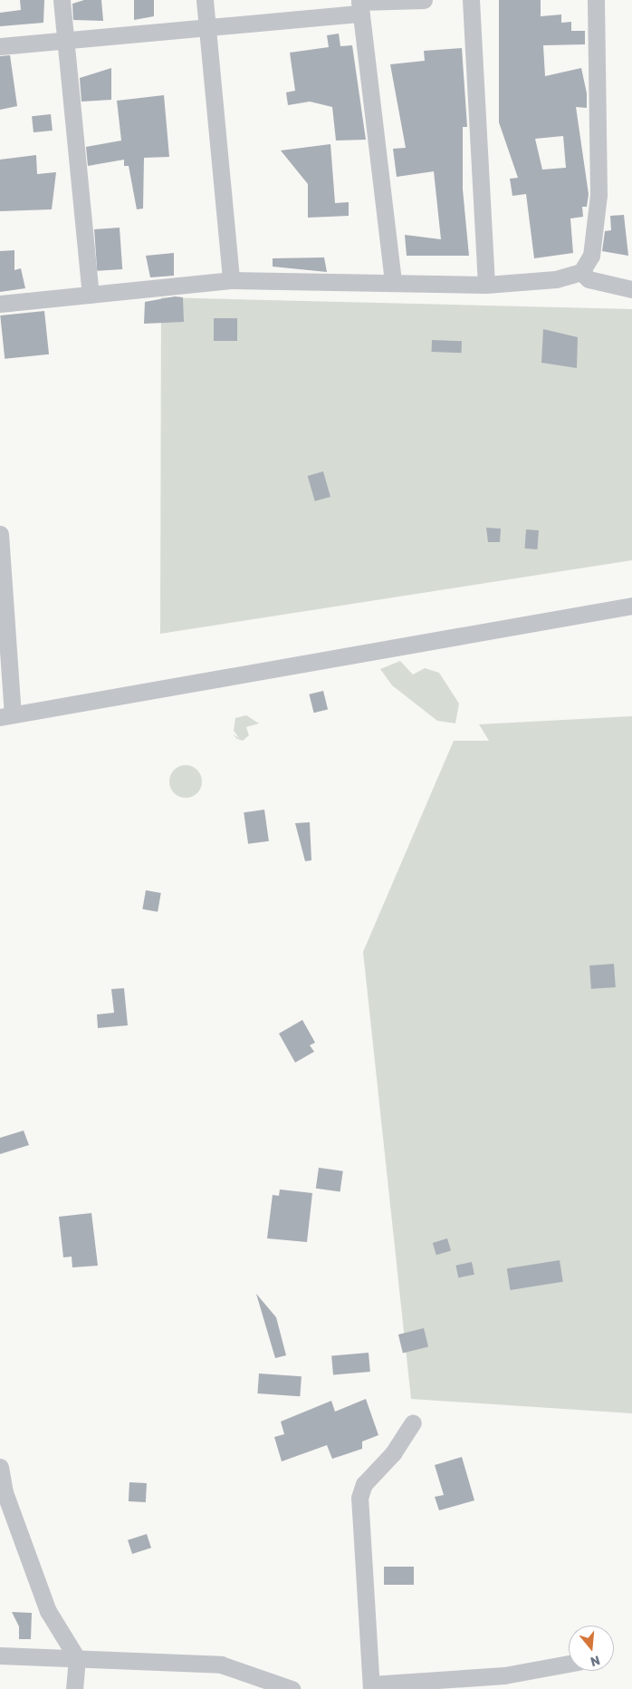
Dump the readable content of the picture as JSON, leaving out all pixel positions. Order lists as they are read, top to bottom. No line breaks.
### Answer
{"north":"bottom"}
